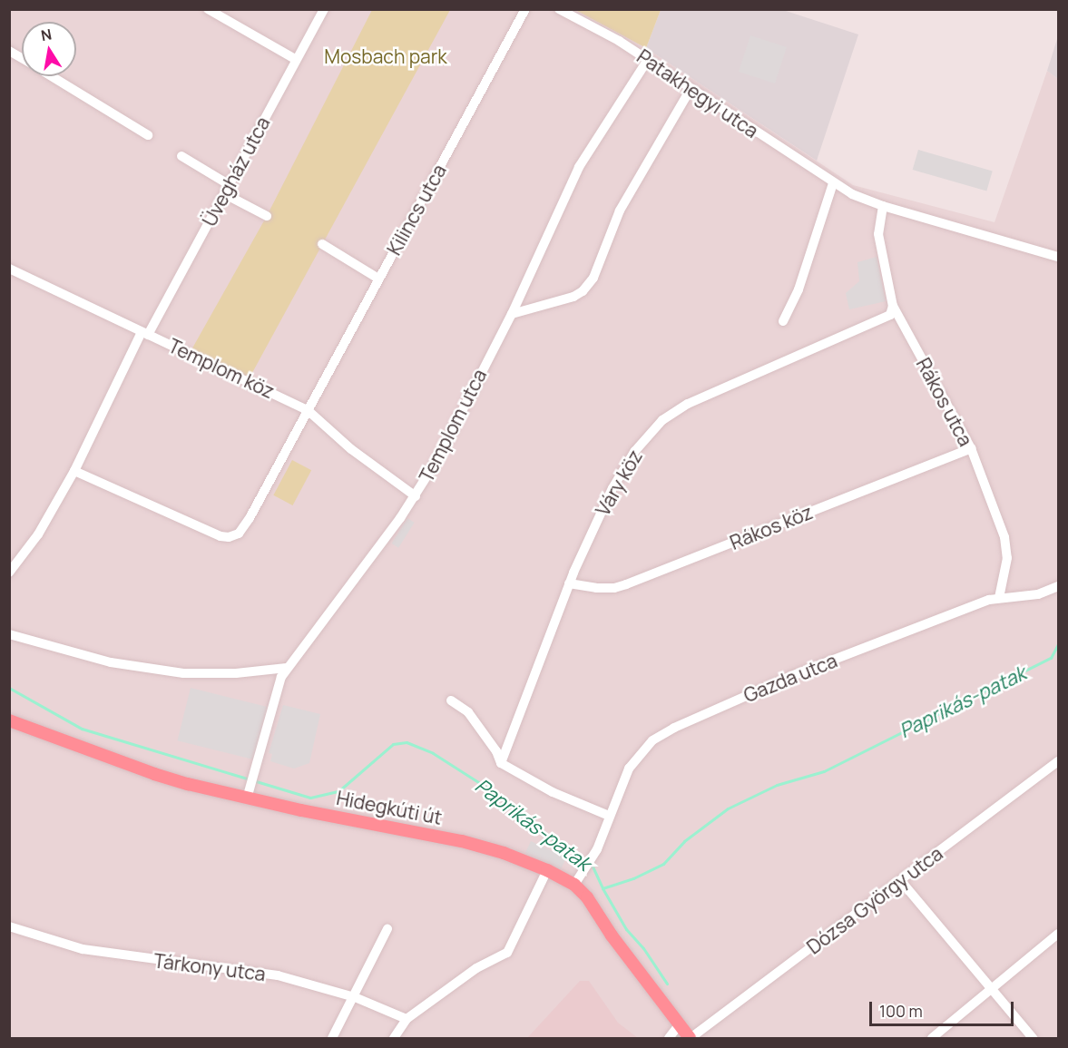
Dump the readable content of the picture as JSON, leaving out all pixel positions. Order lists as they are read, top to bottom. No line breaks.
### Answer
{"streets":{"main road":["Hidegkúti út"],"street":["Patakhegyi utca","Üvegház utca","Kilincs utca","Templom köz","Rákos utca","Templom utca","Váry köz","Rákos köz","Gazda utca","Dózsa György utca","Tárkony utca"]},"crossings":[["Patakhegyi utca","Rákos utca"],["Patakhegyi utca","Templom utca"],["Üvegház utca","Kilincs utca"],["Üvegház utca","Templom köz"],["Kilincs utca","Templom köz"],["Templom köz","Templom utca"],["Rákos utca","Váry köz"],["Rákos utca","Rákos köz"],["Rákos utca","Gazda utca"],["Templom utca","Hidegkúti út"],["Váry köz","Rákos köz"],["Gazda utca","Hidegkúti út"],["Hidegkúti út","Dózsa György utca"]],"water":["Paprikás-patak"],"parks":["Mosbach park"],"scale_bar":"100 m","north":"top"}
